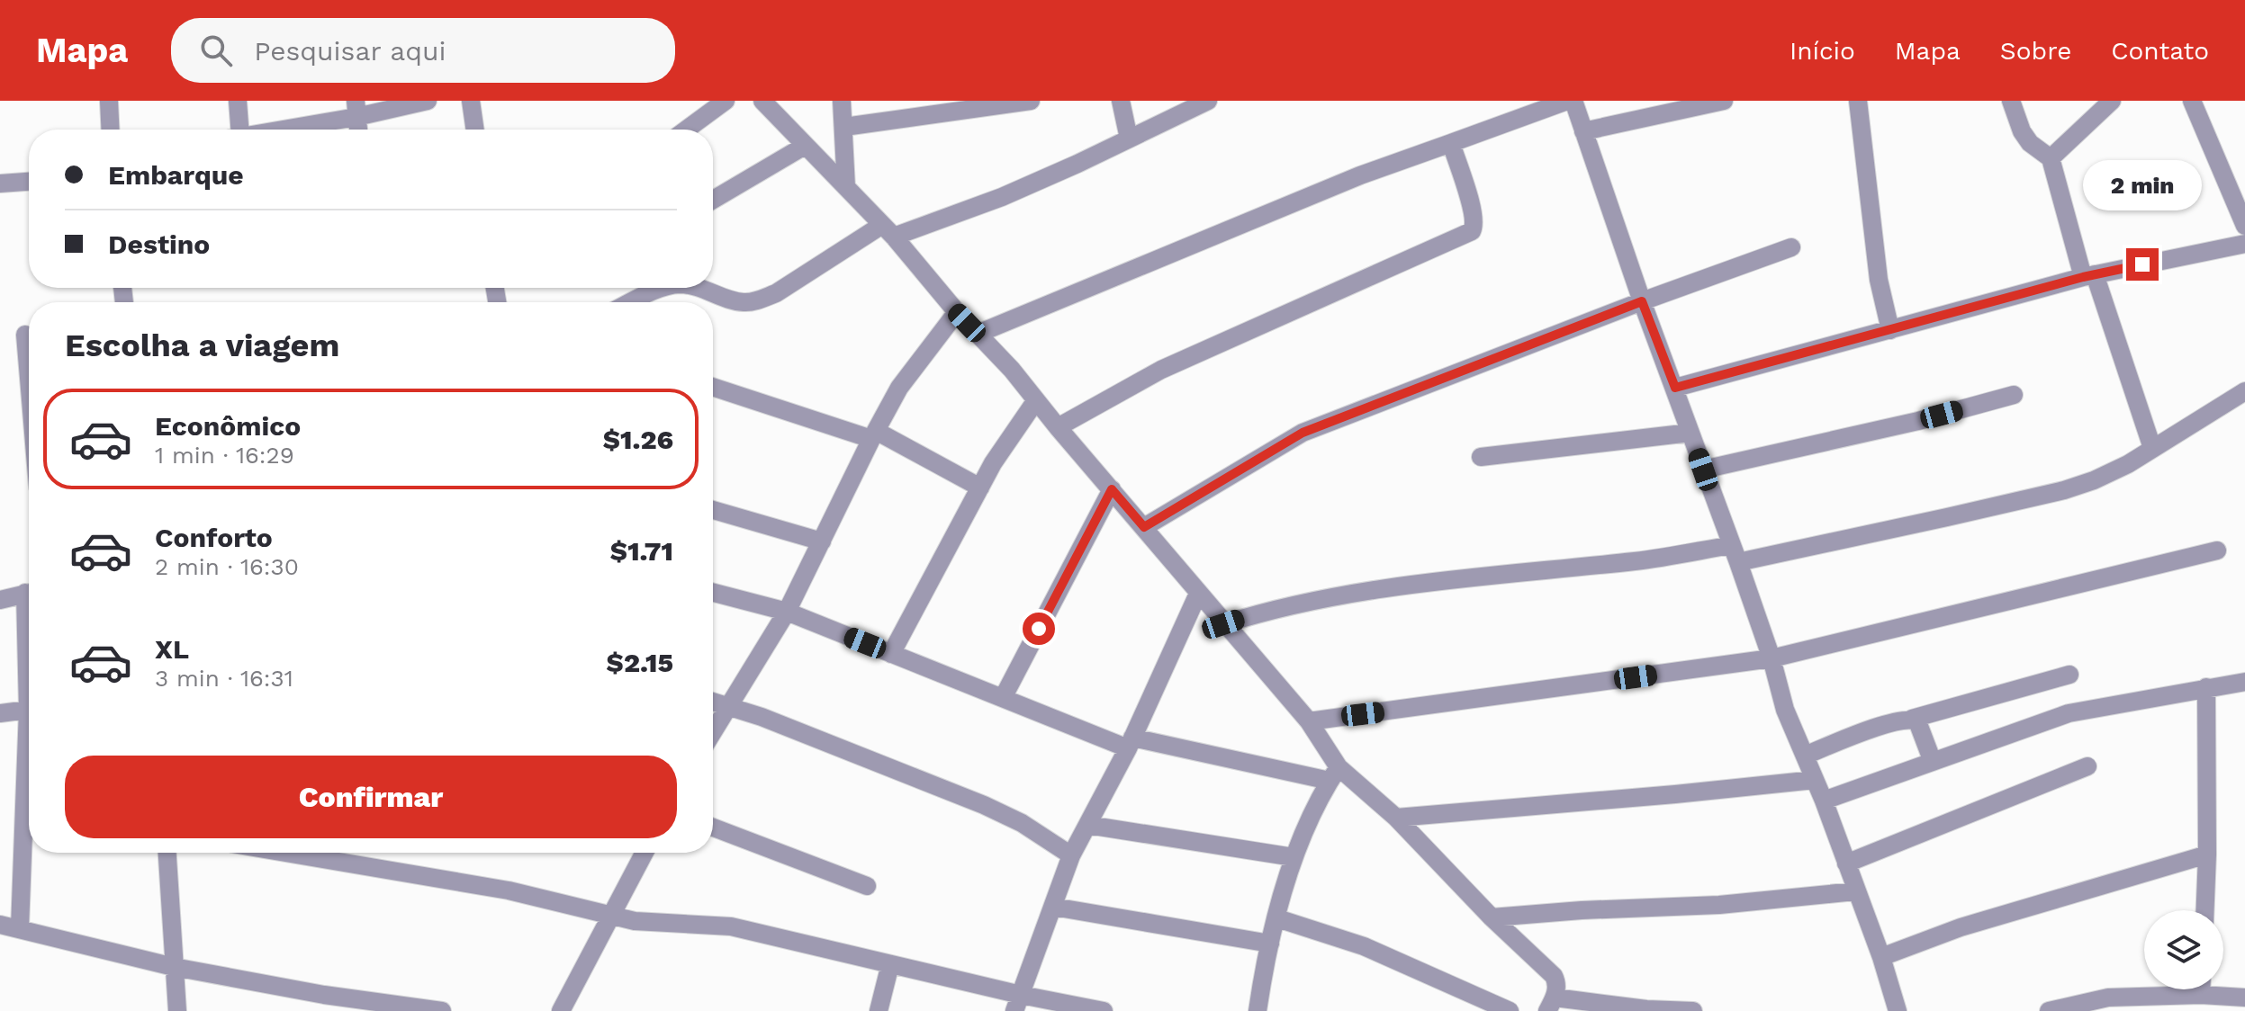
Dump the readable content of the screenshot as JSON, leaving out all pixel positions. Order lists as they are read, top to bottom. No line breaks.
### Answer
{"page":{"header":"Mapa","search":"Pesquisar aqui","nav":["Início","Mapa","Sobre","Contato"],"banner":["Embarque","Destino"],"bubble":"2 min","heading":"Escolha a viagem","list":[{"name":"Econômico","note":"1 min · 16:29","value":"$1.26"},{"name":"Conforto","note":"2 min · 16:30","value":"$1.71"},{"name":"XL","note":"3 min · 16:31","value":"$2.15"}],"buttons":"Confirmar"}}
